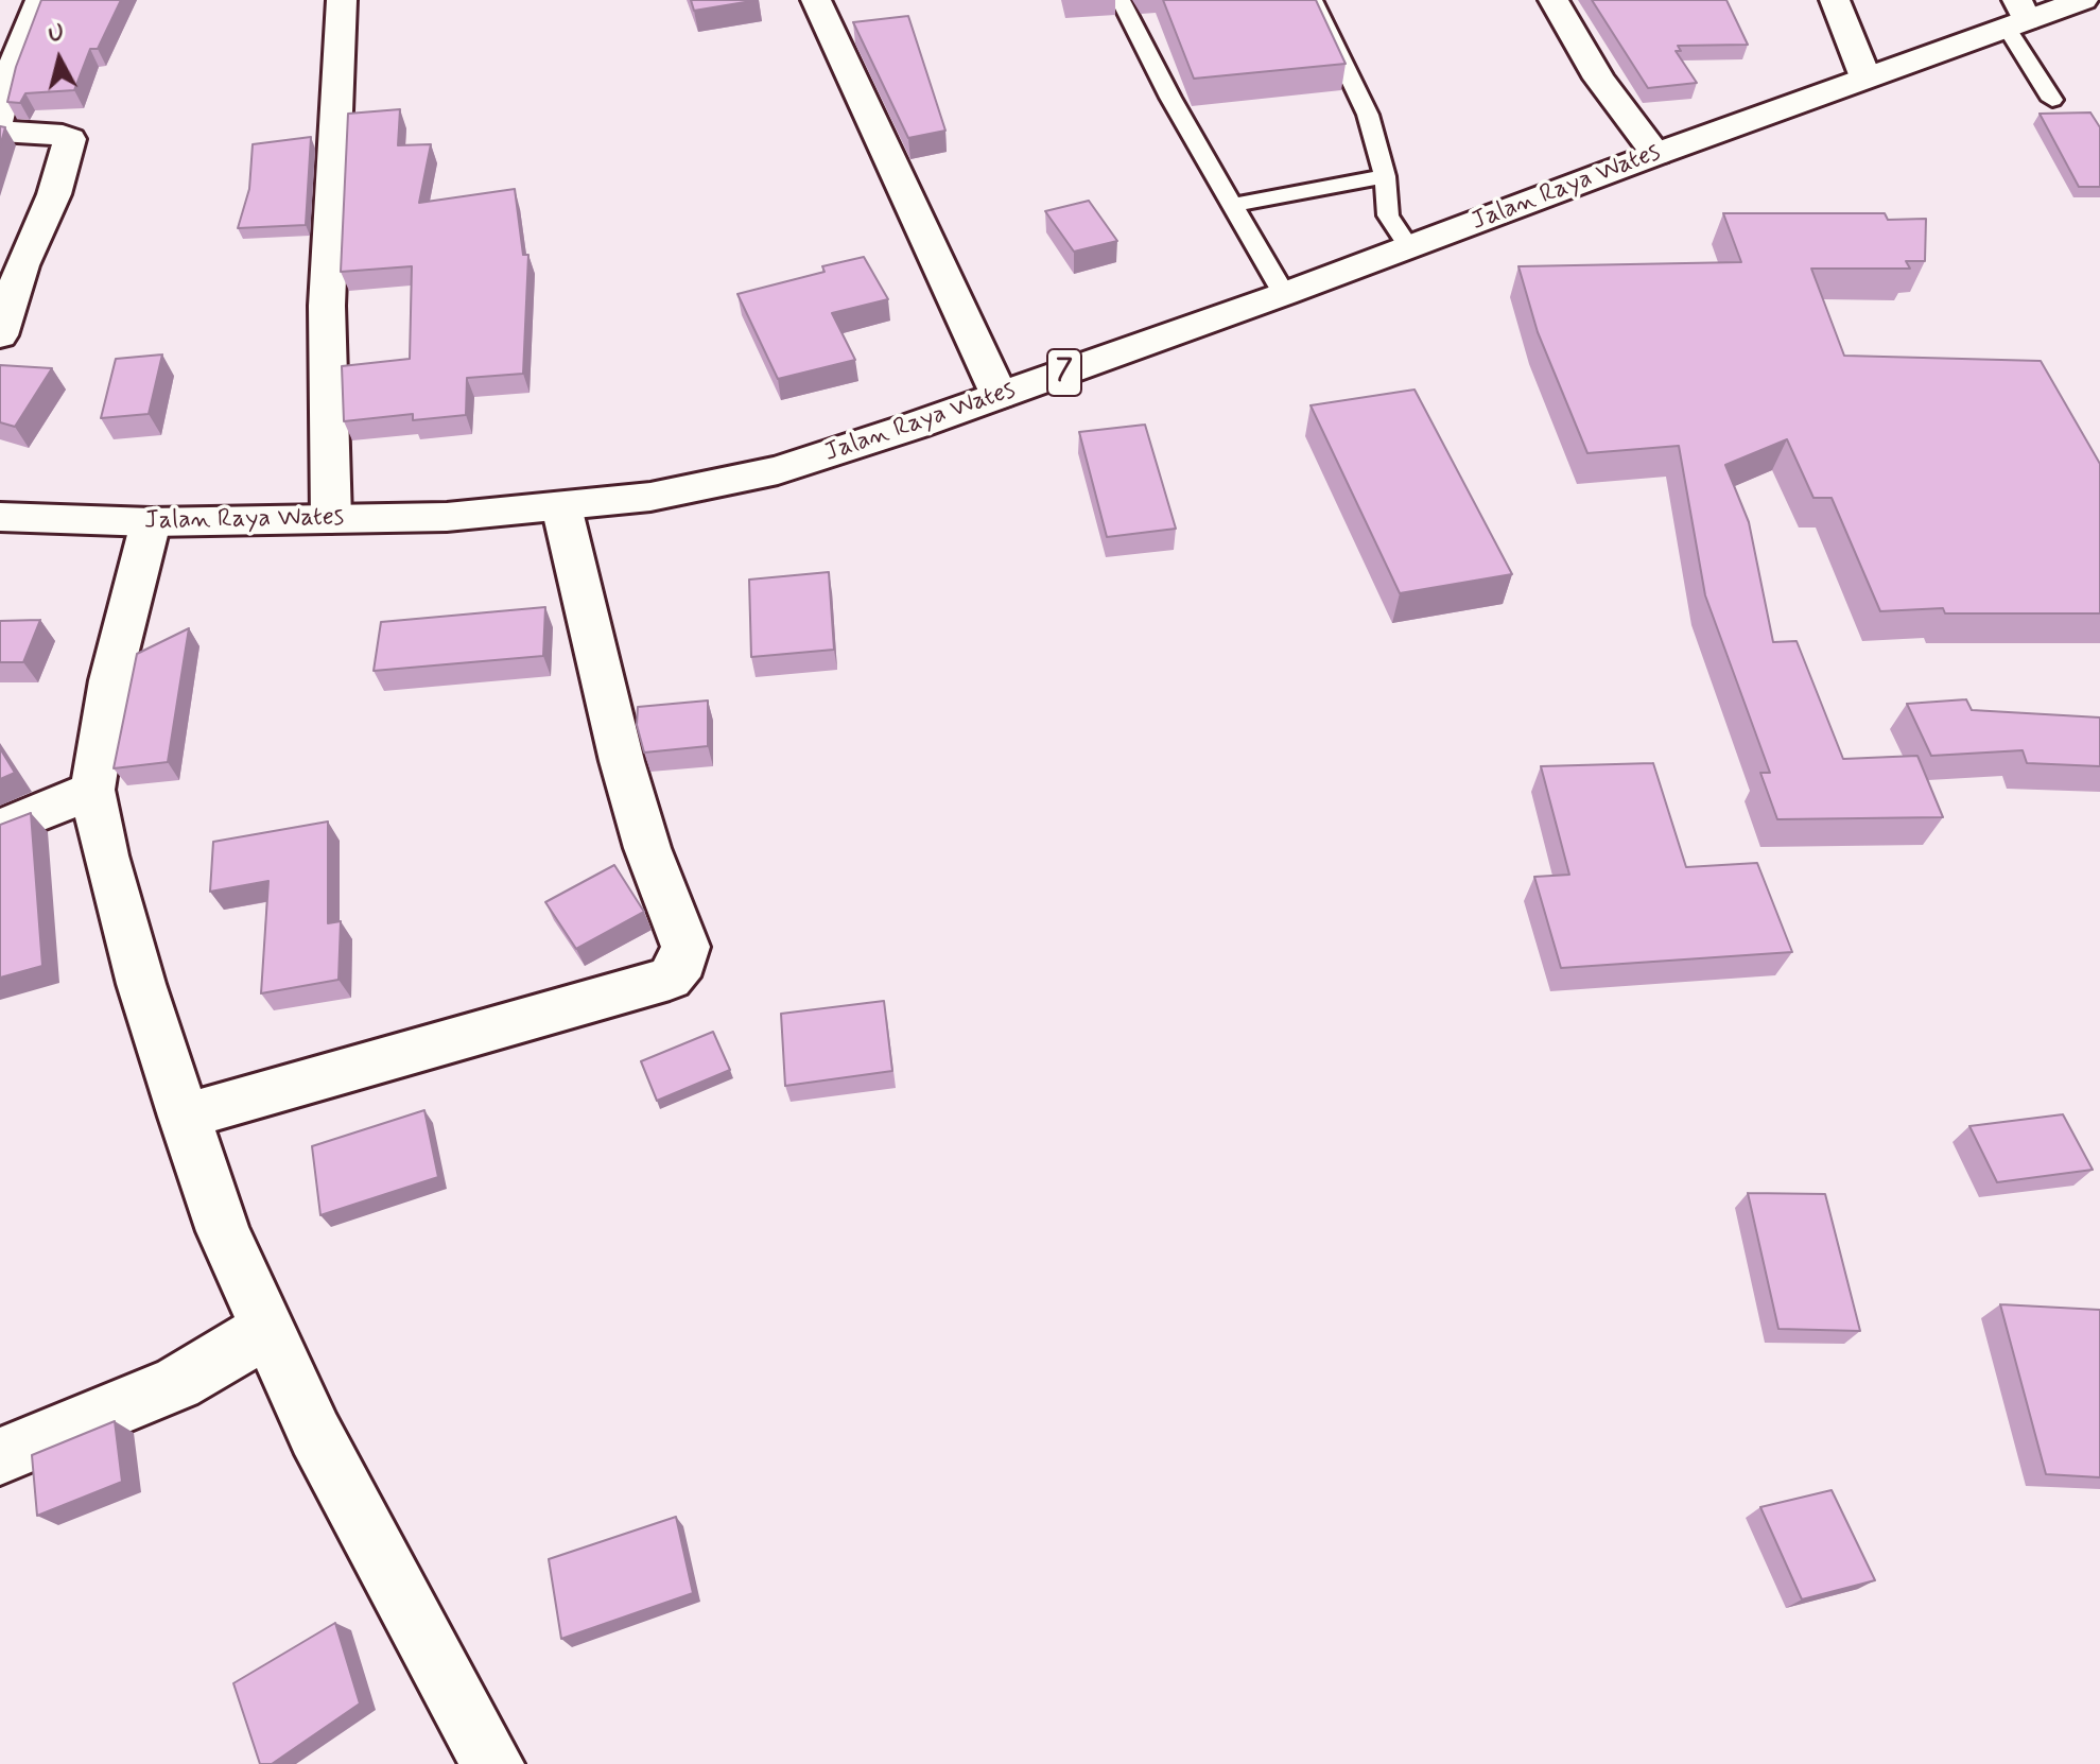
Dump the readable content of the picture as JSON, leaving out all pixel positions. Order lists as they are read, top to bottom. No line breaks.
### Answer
{"streets":{"main road":["Jalan Raya Wates","7"]},"north":"top"}
